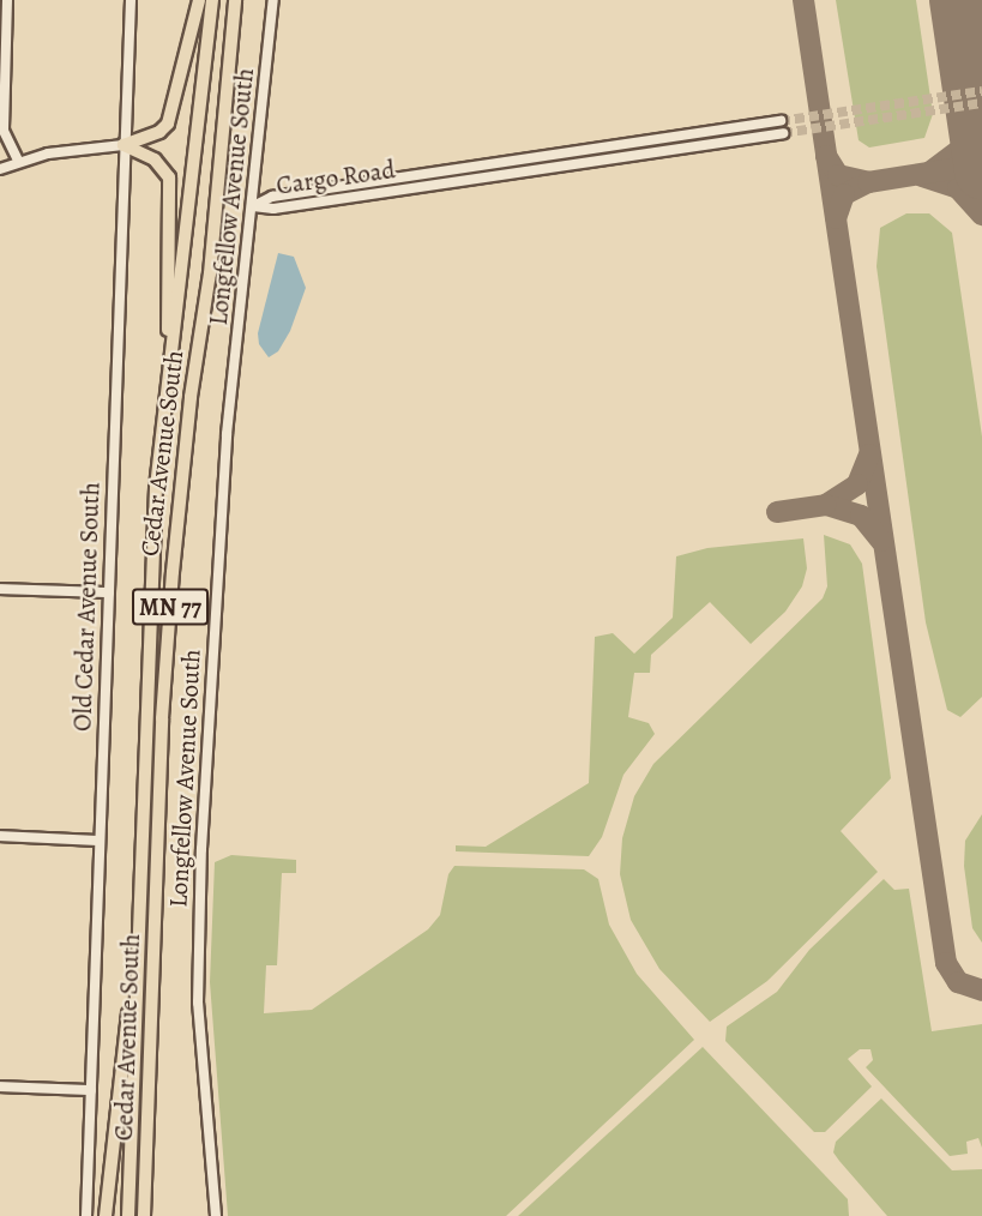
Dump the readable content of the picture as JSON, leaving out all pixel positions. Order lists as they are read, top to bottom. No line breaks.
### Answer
{"streets":{"highway":["Cedar Avenue South","MN 77"],"street":["Cargo Road","Longfellow Avenue South","Old Cedar Avenue South"]},"crossings":[["Cargo Road","Longfellow Avenue South"]]}
